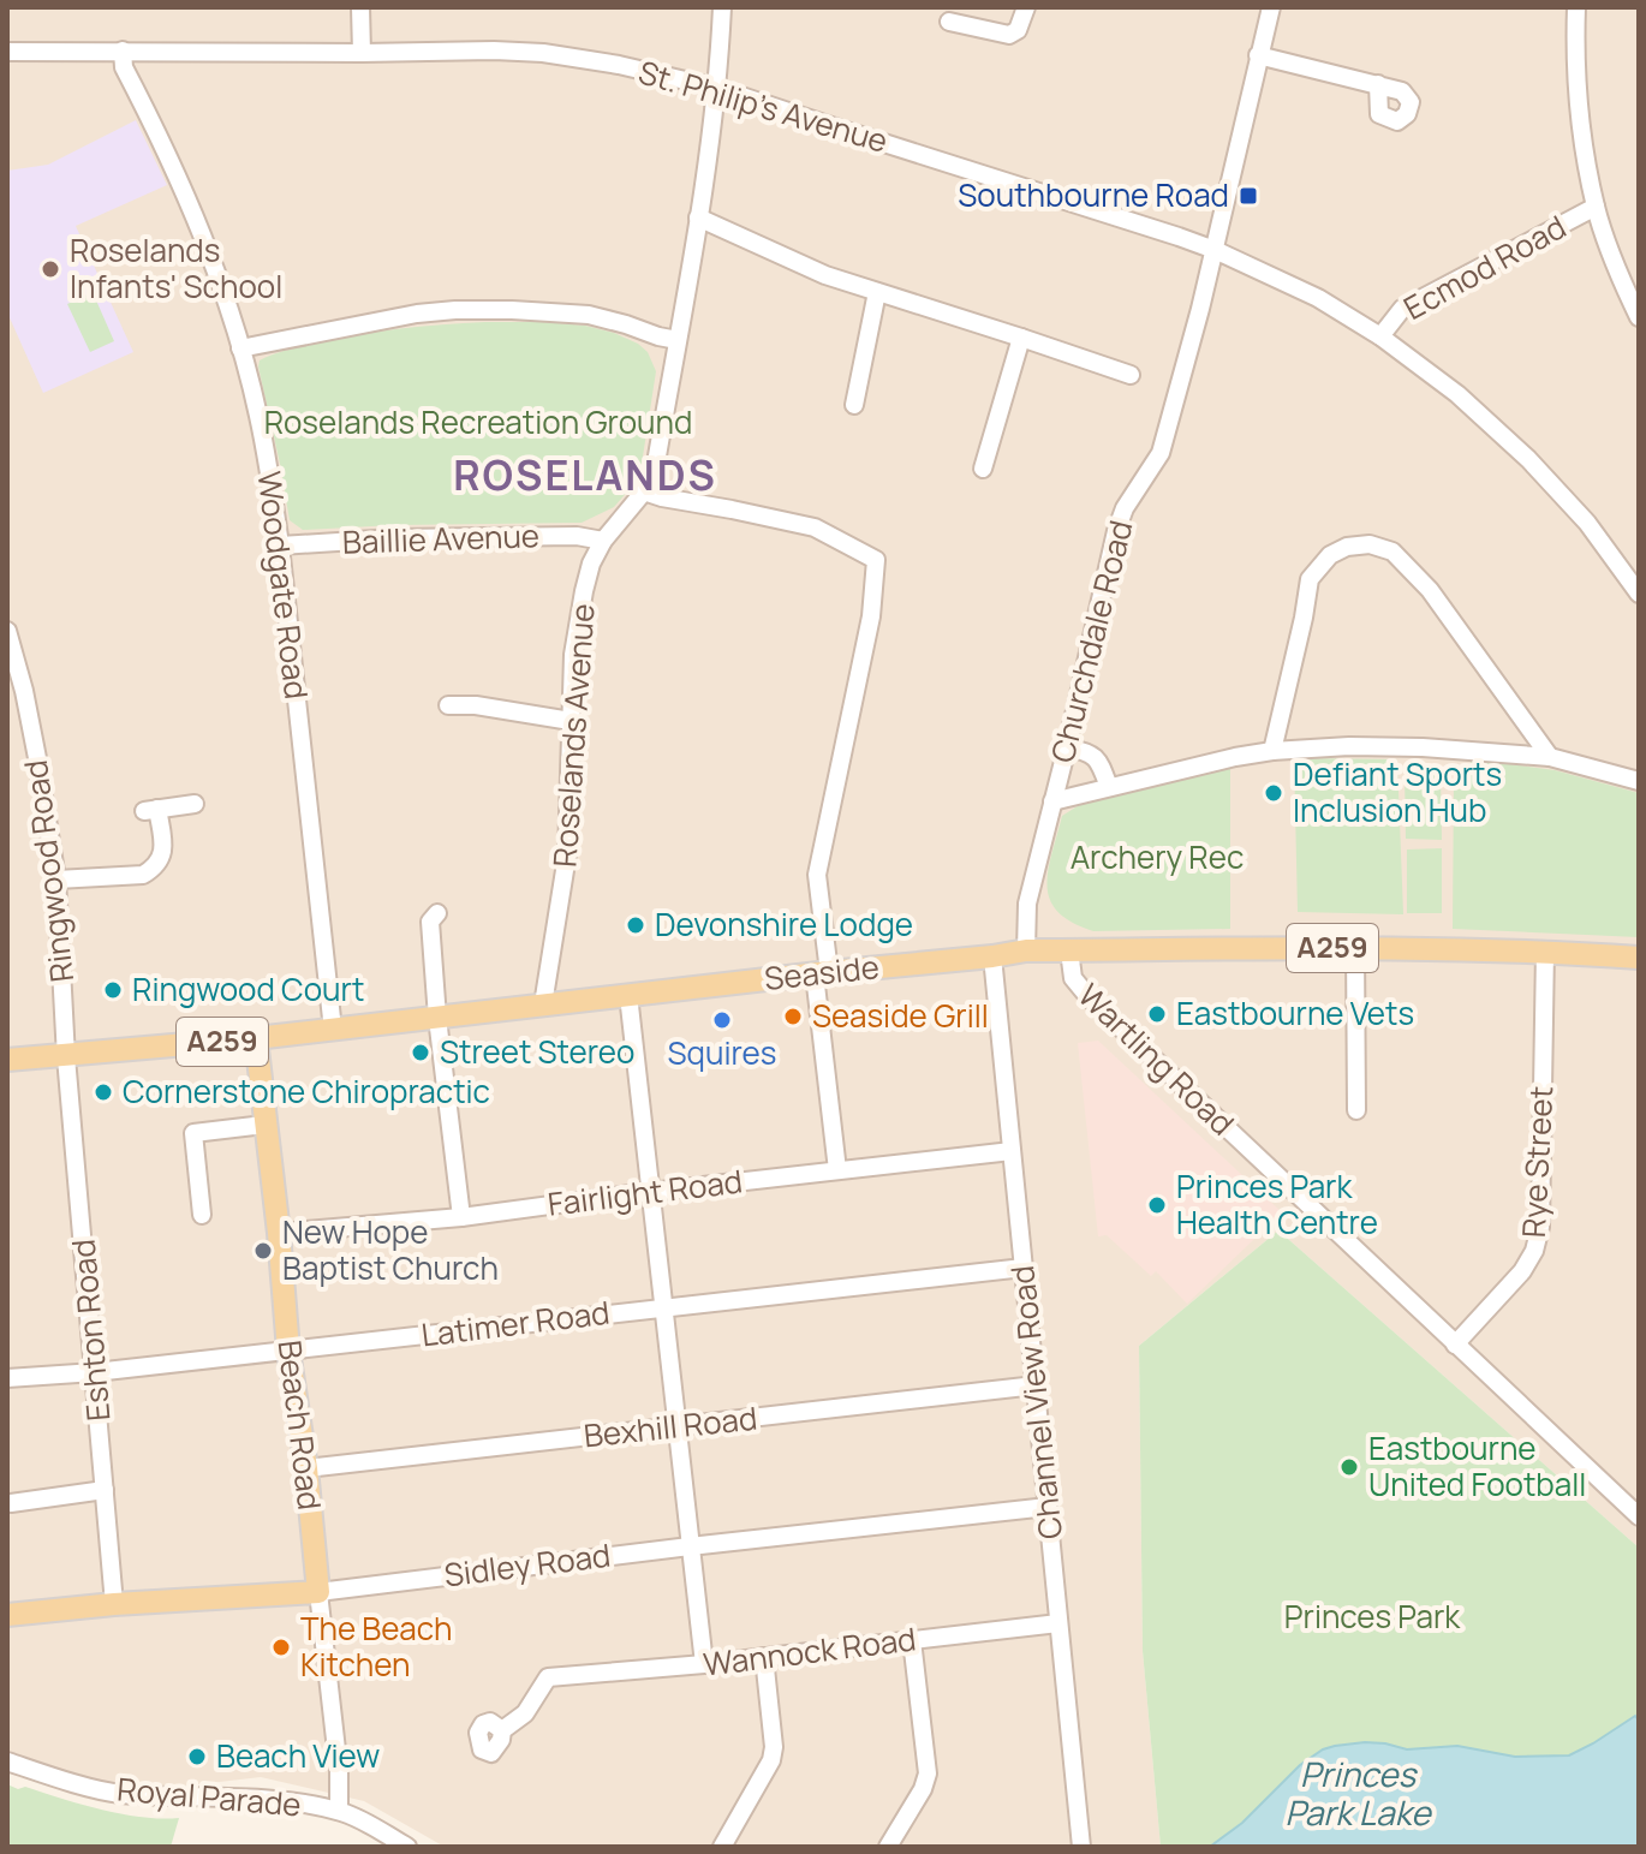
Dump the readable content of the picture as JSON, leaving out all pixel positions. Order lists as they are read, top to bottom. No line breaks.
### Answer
{"streets":{"main road":["A259","Seaside","Beach Road","Sidley Road"],"street":["St. Philip's Avenue","Ecmod Road","Baillie Avenue","Woodgate Road","Churchdale Road","Roselands Avenue","Ringwood Road","Wartling Road","Rye Street","Fairlight Road","Latimer Road","Eshton Road","Channel View Road","Bexhill Road","Wannock Road","Royal Parade"]},"crossings":[["St. Philip's Avenue","Woodgate Road"],["St. Philip's Avenue","Churchdale Road"],["St. Philip's Avenue","Roselands Avenue"],["Baillie Avenue","Woodgate Road"],["Baillie Avenue","Roselands Avenue"],["Woodgate Road","Seaside"],["Churchdale Road","Seaside"],["Roselands Avenue","Seaside"],["Ringwood Road","Seaside"],["Ringwood Road","Eshton Road"],["Seaside","Wartling Road"],["Seaside","Rye Street"],["Seaside","Eshton Road"],["Seaside","Channel View Road"],["Seaside","Beach Road"],["Wartling Road","Rye Street"],["Fairlight Road","Channel View Road"],["Fairlight Road","Beach Road"],["Latimer Road","Eshton Road"],["Latimer Road","Channel View Road"],["Latimer Road","Beach Road"],["Eshton Road","Sidley Road"],["Channel View Road","Bexhill Road"],["Channel View Road","Sidley Road"],["Channel View Road","Wannock Road"],["Beach Road","Bexhill Road"],["Beach Road","Sidley Road"],["Beach Road","Royal Parade"]],"districts":["ROSELANDS"],"water":["Princes Park Lake"],"parks":["Roselands Recreation Ground","Archery Rec","Princes Park"],"places":{"transit":["Southbourne Road"],"other":["Roselands Infants' School","Defiant Sports Inclusion Hub","Devonshire Lodge","Ringwood Court","Eastbourne Vets","Seaside Grill","Squires","Street Stereo","Cornerstone Chiropractic","Princes Park Health Centre","New Hope Baptist Church","Eastbourne United Football","The Beach Kitchen","Beach View"]}}
